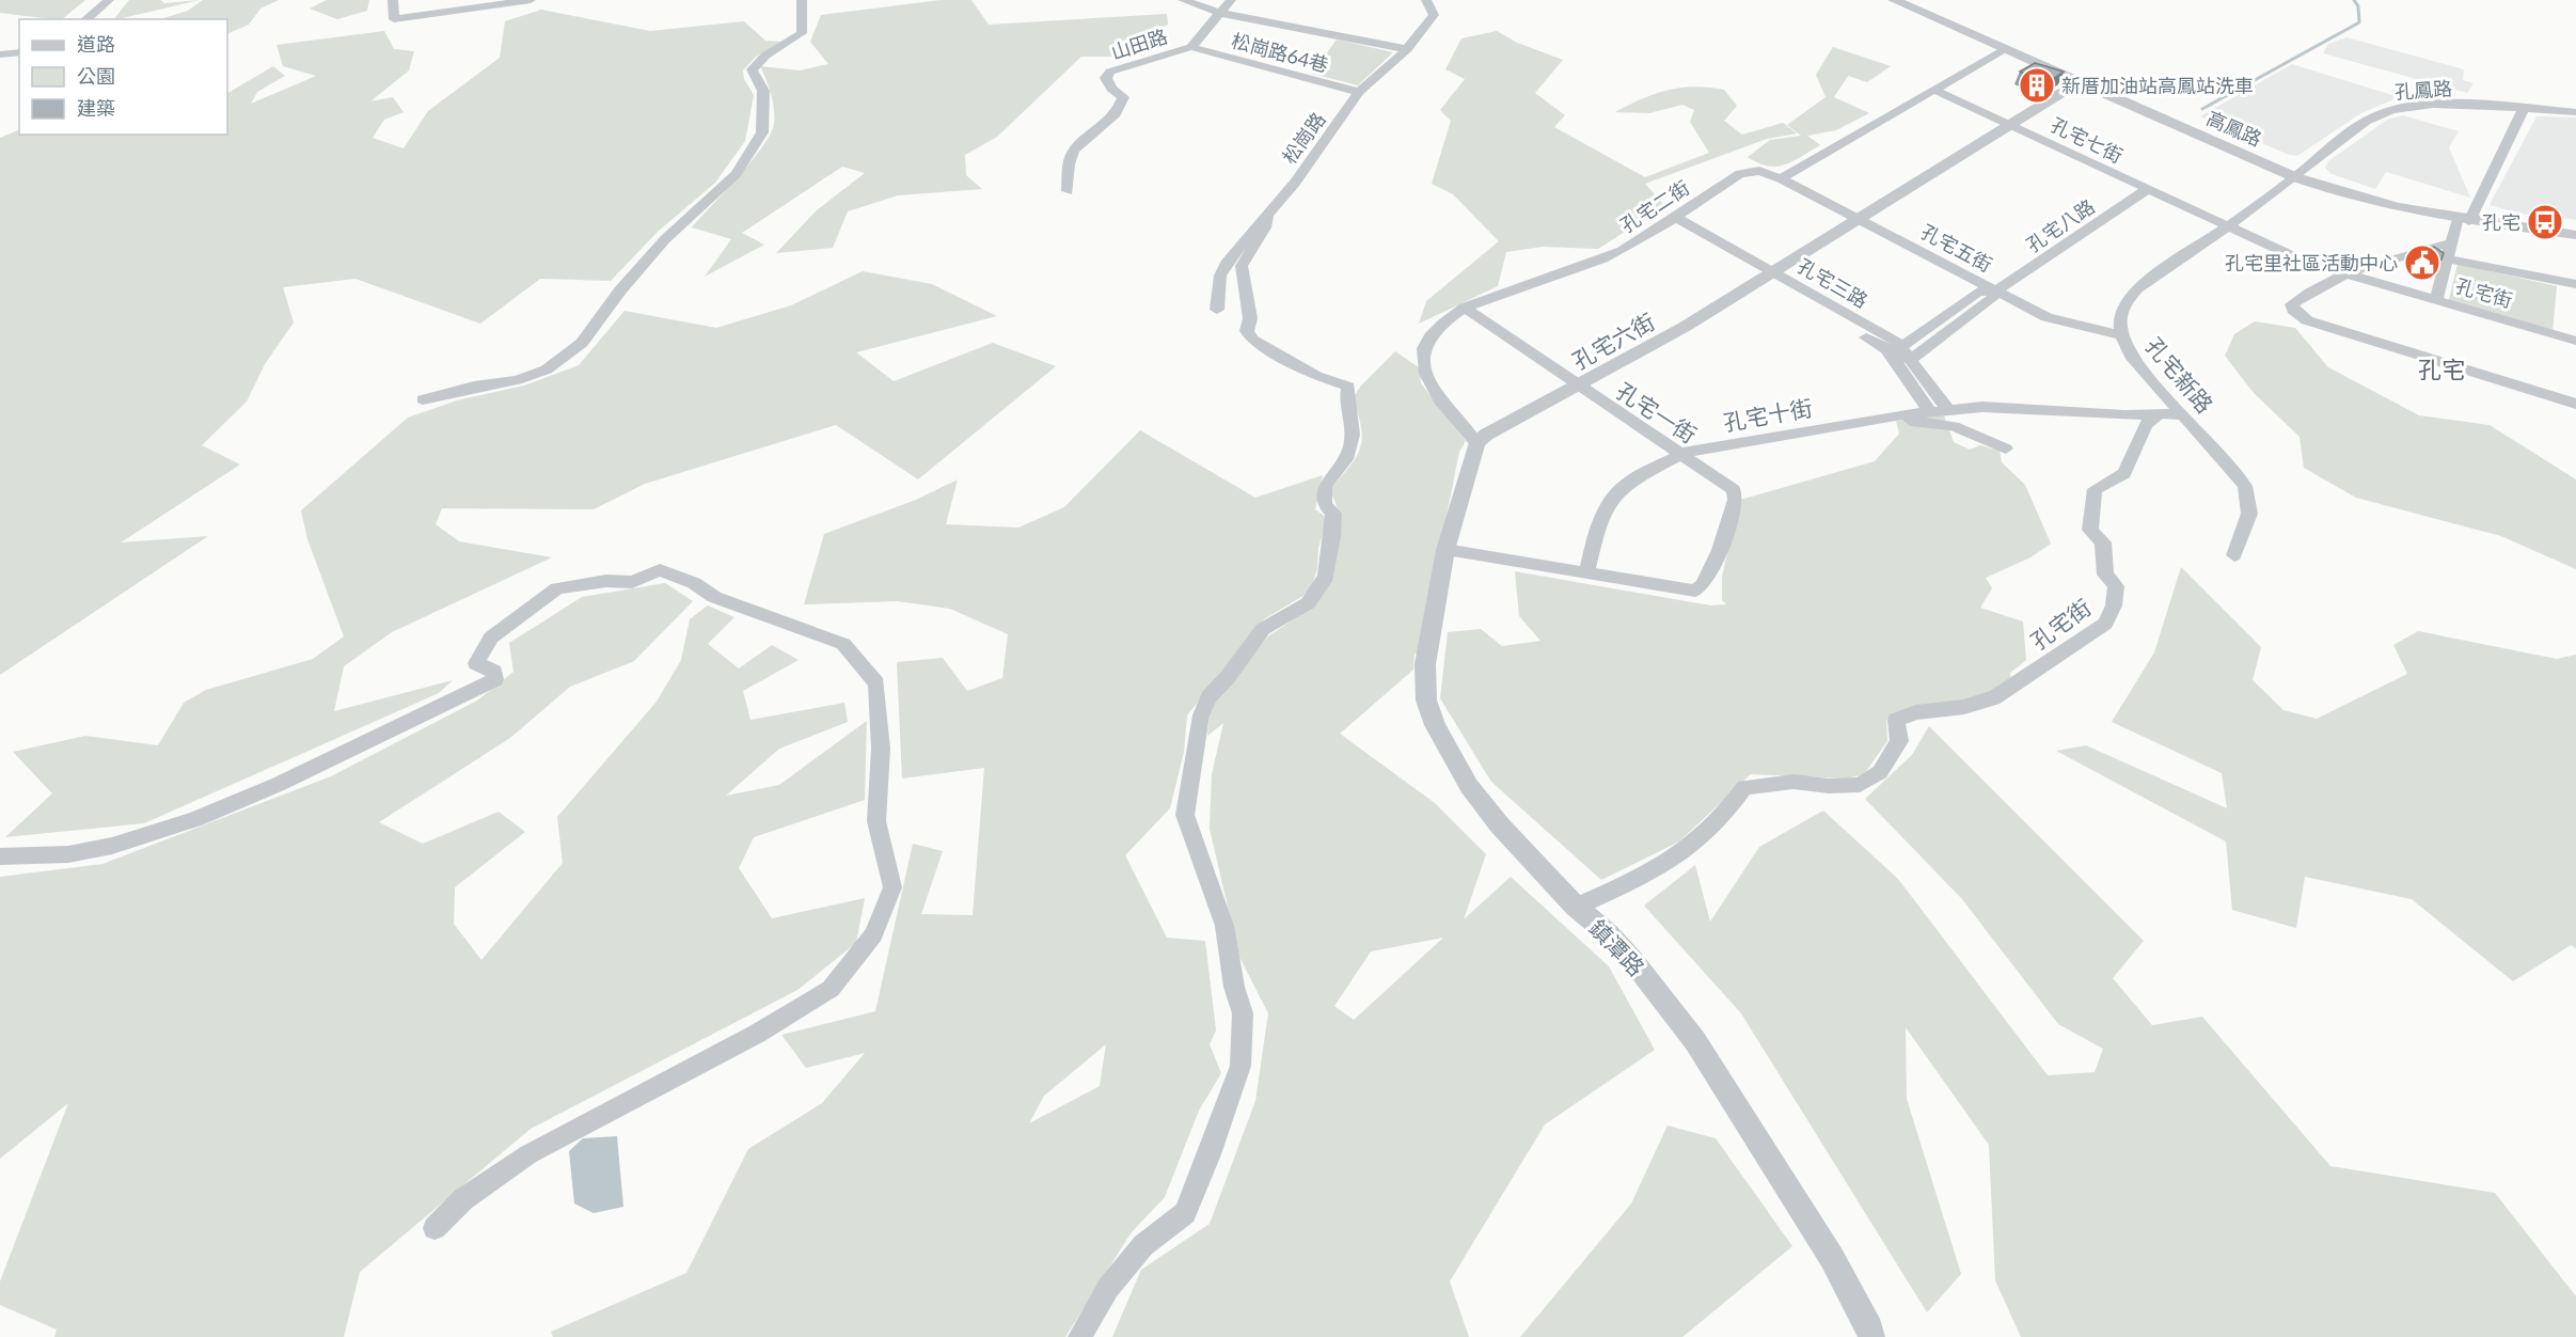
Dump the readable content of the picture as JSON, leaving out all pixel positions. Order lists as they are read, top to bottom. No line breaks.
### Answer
{"streets":{"street":["山田路","松崗路64巷","孔鳳路","高鳳路","松崗路","孔宅七街","孔宅二街","孔宅八路","孔宅五街","孔宅三路","孔宅街","孔宅六街","孔宅新路","孔宅一街","孔宅十街","鎮潭路"]},"crossings":[["山田路","松崗路64巷"],["松崗路64巷","松崗路"],["孔鳳路","高鳳路"],["孔鳳路","孔宅新路"],["高鳳路","孔宅六街"],["高鳳路","孔宅新路"],["孔宅七街","孔宅八路"],["孔宅七街","孔宅街"],["孔宅七街","孔宅六街"],["孔宅七街","孔宅新路"],["孔宅二街","孔宅五街"],["孔宅二街","孔宅三路"],["孔宅二街","孔宅六街"],["孔宅二街","孔宅一街"],["孔宅八路","孔宅五街"],["孔宅八路","孔宅三路"],["孔宅五街","孔宅六街"],["孔宅五街","孔宅新路"],["孔宅三路","孔宅六街"],["孔宅三路","孔宅十街"],["孔宅街","孔宅新路"],["孔宅街","孔宅十街"],["孔宅街","鎮潭路"],["孔宅六街","孔宅一街"],["孔宅一街","孔宅十街"]],"districts":["孔宅"],"places":{"building":["新厝加油站高鳳站洗車"],"bus stop":["孔宅"],"public building":["孔宅里社區活動中心"]},"legend":["道路","公園","建築"]}
